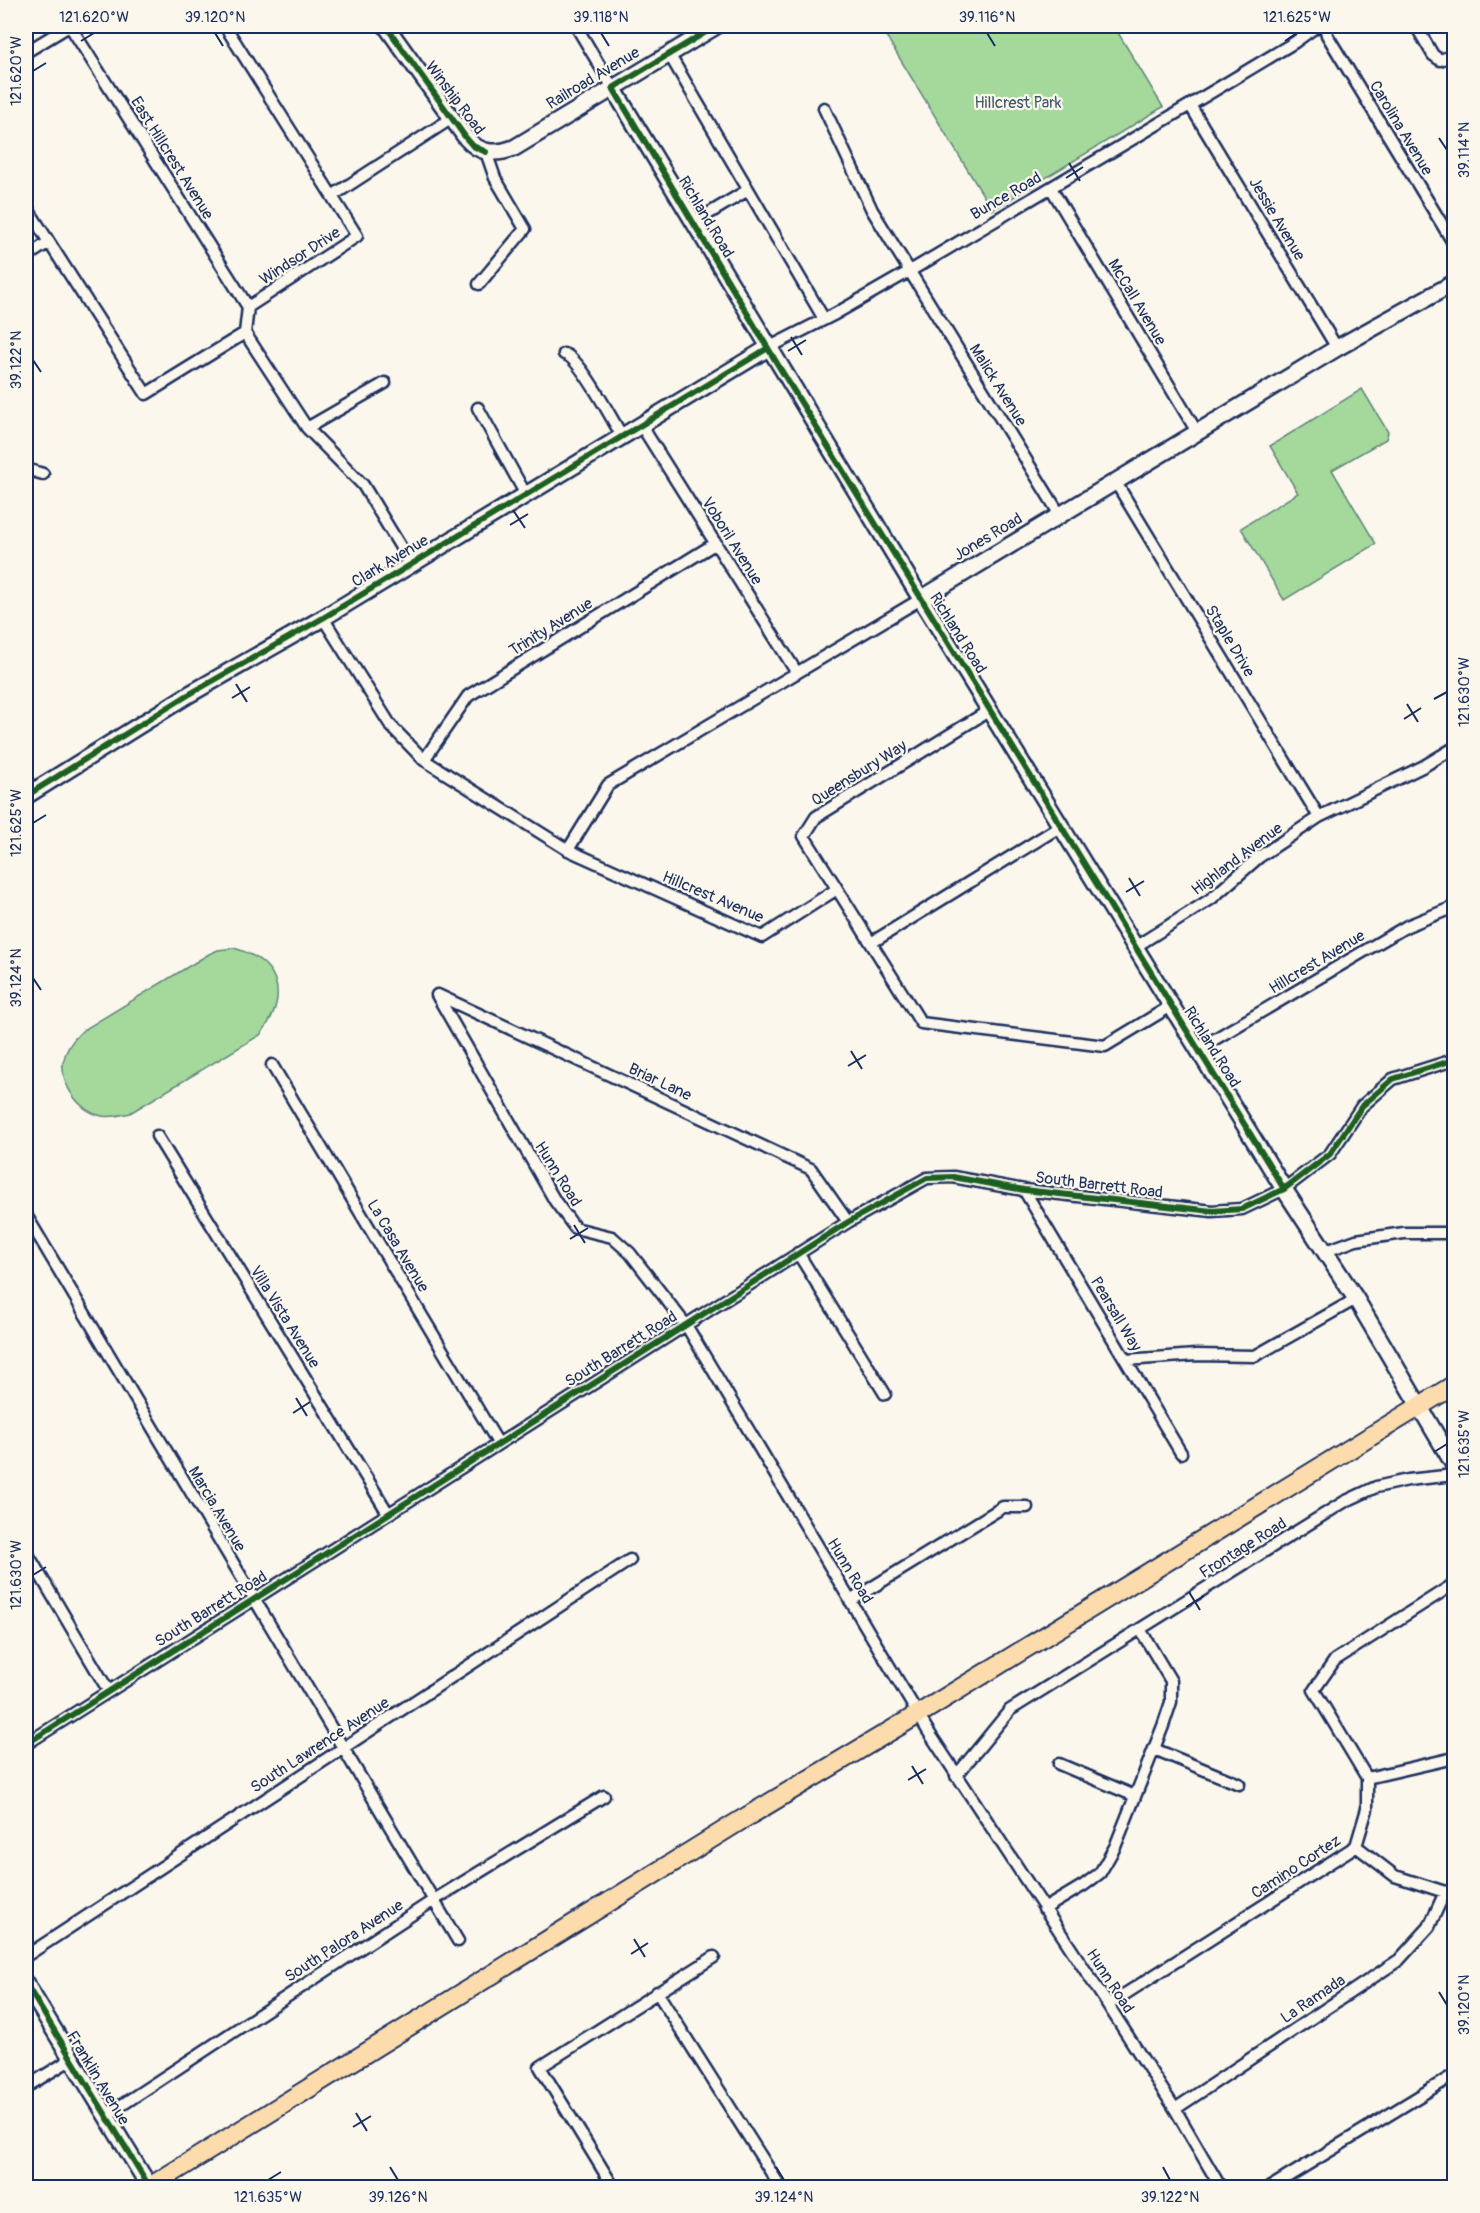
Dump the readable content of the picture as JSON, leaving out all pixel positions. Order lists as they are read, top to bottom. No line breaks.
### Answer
{"streets":{"street":["Railroad Avenue","Winship Road","Carolina Avenue","East Hillcrest Avenue","Bunce Road","Richland Road","Jessie Avenue","Windsor Drive","McCall Avenue","Malick Avenue","Jones Road","Voboril Avenue","Clark Avenue","Trinity Avenue","Staple Drive","Queensbury Way","Highland Avenue","Hillcrest Avenue","Briar Lane","Hunn Road","South Barrett Road","La Casa Avenue","Pearsall Way","Villa Vista Avenue","Marcia Avenue","Frontage Road","South Lawrence Avenue","Camino Cortez","South Palora Avenue","La Ramada","Franklin Avenue"]},"crossings":[["Railroad Avenue","Winship Road"],["Railroad Avenue","Richland Road"],["East Hillcrest Avenue","Windsor Drive"],["Bunce Road","Richland Road"],["Bunce Road","Jessie Avenue"],["Bunce Road","McCall Avenue"],["Bunce Road","Malick Avenue"],["Bunce Road","Clark Avenue"],["Richland Road","Jones Road"],["Richland Road","Clark Avenue"],["Richland Road","Queensbury Way"],["Richland Road","Highland Avenue"],["Richland Road","Hillcrest Avenue"],["Richland Road","South Barrett Road"],["Jessie Avenue","Jones Road"],["McCall Avenue","Jones Road"],["Malick Avenue","Jones Road"],["Jones Road","Voboril Avenue"],["Jones Road","Staple Drive"],["Jones Road","Hillcrest Avenue"],["Voboril Avenue","Clark Avenue"],["Voboril Avenue","Trinity Avenue"],["Clark Avenue","Hillcrest Avenue"],["Trinity Avenue","Hillcrest Avenue"],["Staple Drive","Highland Avenue"],["Queensbury Way","Hillcrest Avenue"],["Briar Lane","Hunn Road"],["Briar Lane","South Barrett Road"],["Hunn Road","South Barrett Road"],["Hunn Road","Frontage Road"],["Hunn Road","Camino Cortez"],["Hunn Road","La Ramada"],["South Barrett Road","La Casa Avenue"],["South Barrett Road","Pearsall Way"],["South Barrett Road","Villa Vista Avenue"],["South Barrett Road","Marcia Avenue"],["Marcia Avenue","South Lawrence Avenue"],["Marcia Avenue","South Palora Avenue"],["South Palora Avenue","Franklin Avenue"]],"parks":["Hillcrest Park"],"coordinates":["121.620°W","39.120°N","39.118°N","39.116°N","121.625°W","39.114°N","39.122°N","121.630°W","39.124°N","121.635°W","39.126°N"]}
